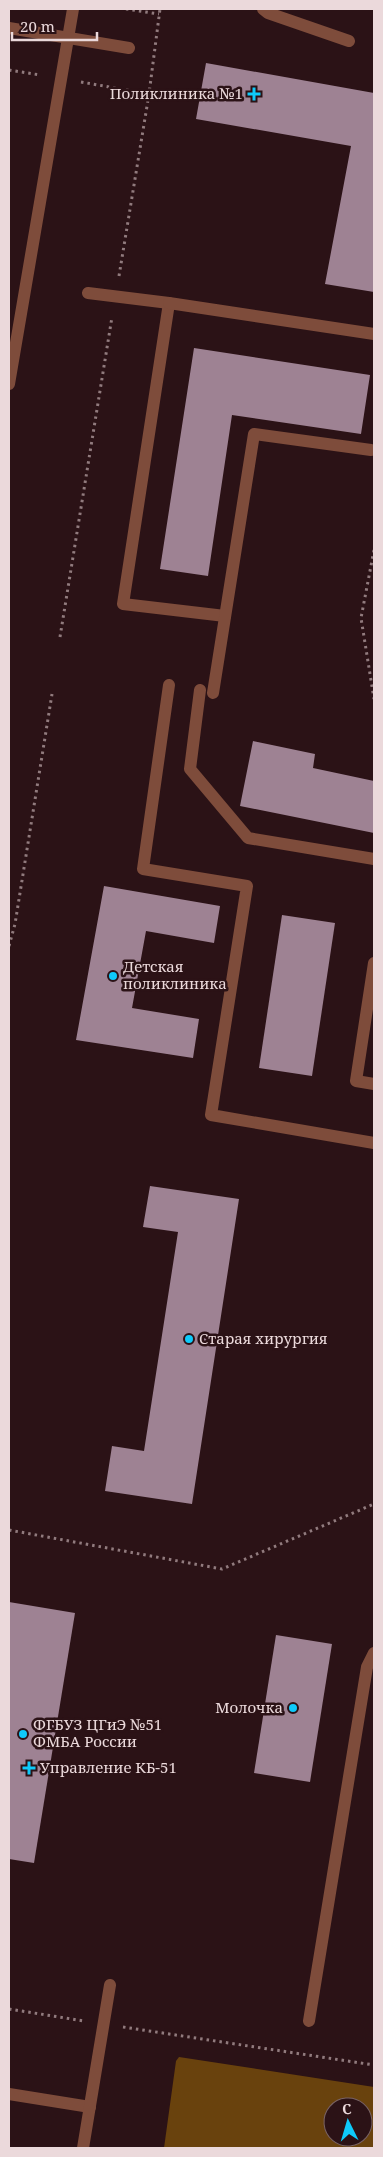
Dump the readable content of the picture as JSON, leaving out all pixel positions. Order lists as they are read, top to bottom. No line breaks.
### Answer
{"places":{"health":["Поликлиника №1","Управление КБ-51"],"other":["Детская поликлиника","Старая хирургия","Молочка","ФГБУЗ ЦГиЭ №51 ФМБА России"]},"scale_bar":"20 m","north":"top"}
